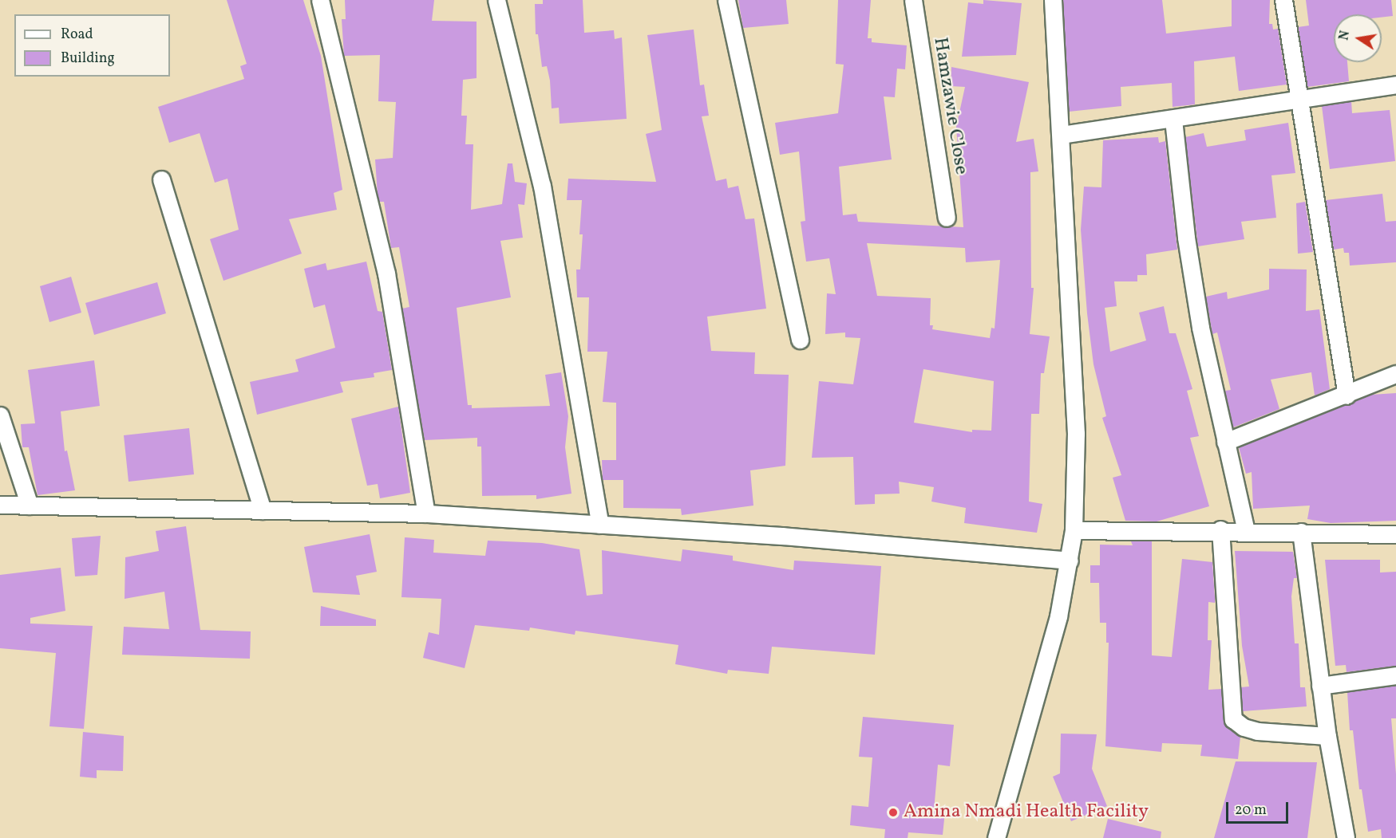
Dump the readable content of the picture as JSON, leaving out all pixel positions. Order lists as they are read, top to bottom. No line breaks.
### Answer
{"streets":{"street":["Hamzawie Close"]},"places":["Amina Nmadi Health Facility"],"legend":["Road","Building"],"scale_bar":"20 m","north":"left"}
